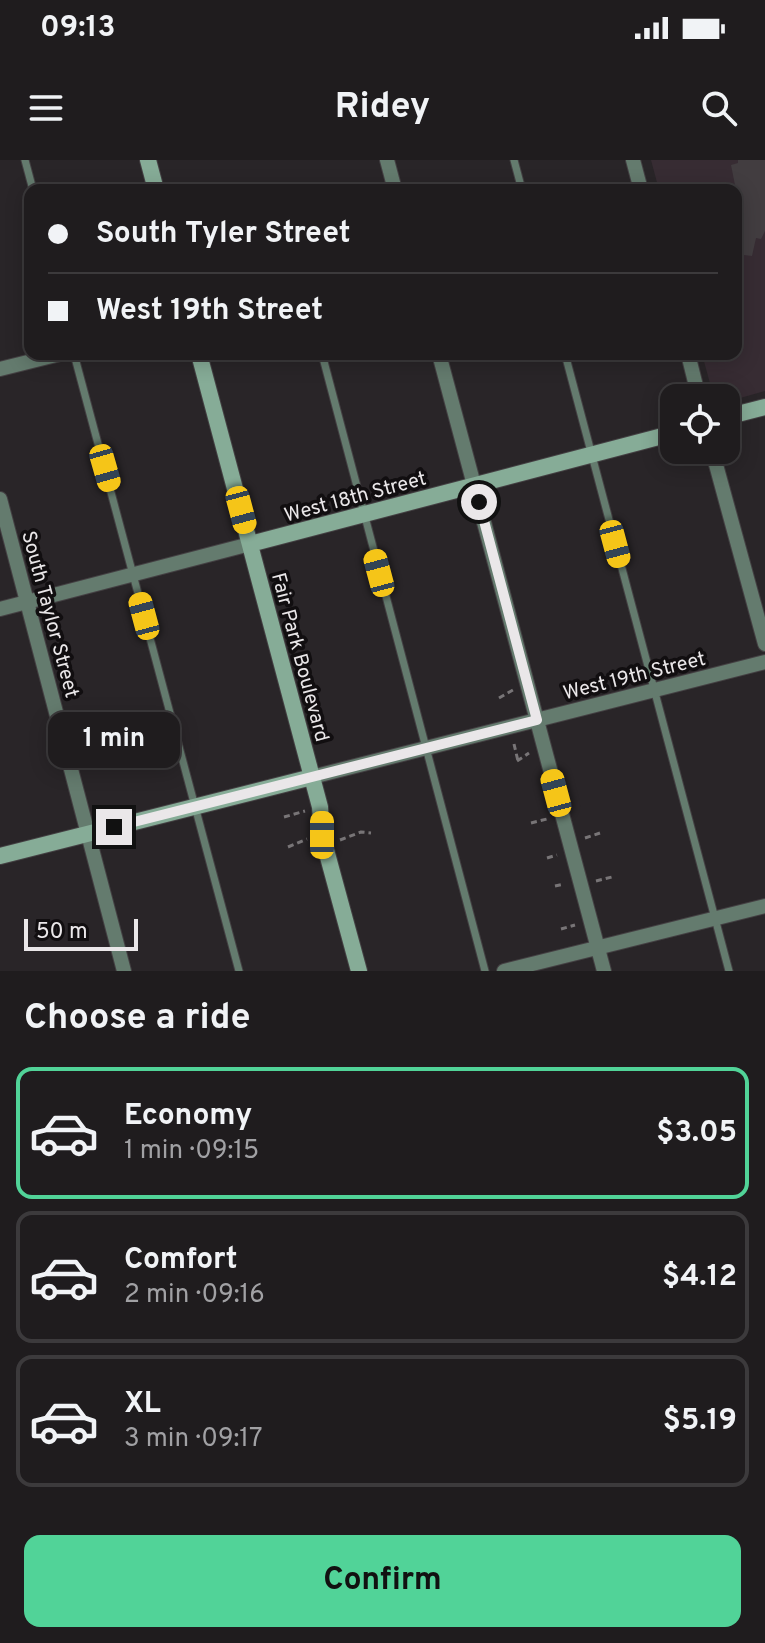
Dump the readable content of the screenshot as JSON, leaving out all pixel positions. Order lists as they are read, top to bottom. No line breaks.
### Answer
{"streets":{"street":["West 18th Street","South Taylor Street","Fair Park Boulevard","West 19th Street"]},"crossings":[["West 18th Street","South Taylor Street"],["West 18th Street","Fair Park Boulevard"],["South Taylor Street","West 19th Street"],["Fair Park Boulevard","West 19th Street"]],"scale_bar":"50 m","page":{"status":"09:13","header":"Ridey","banner":["South Tyler Street","West 19th Street"],"bubble":"1 min","scale":"50 m","heading":"Choose a ride","list":[{"name":"Economy","note":"1 min · 09:15","value":"$3.05"},{"name":"Comfort","note":"2 min · 09:16","value":"$4.12"},{"name":"XL","note":"3 min · 09:17","value":"$5.19"}],"buttons":"Confirm"}}
